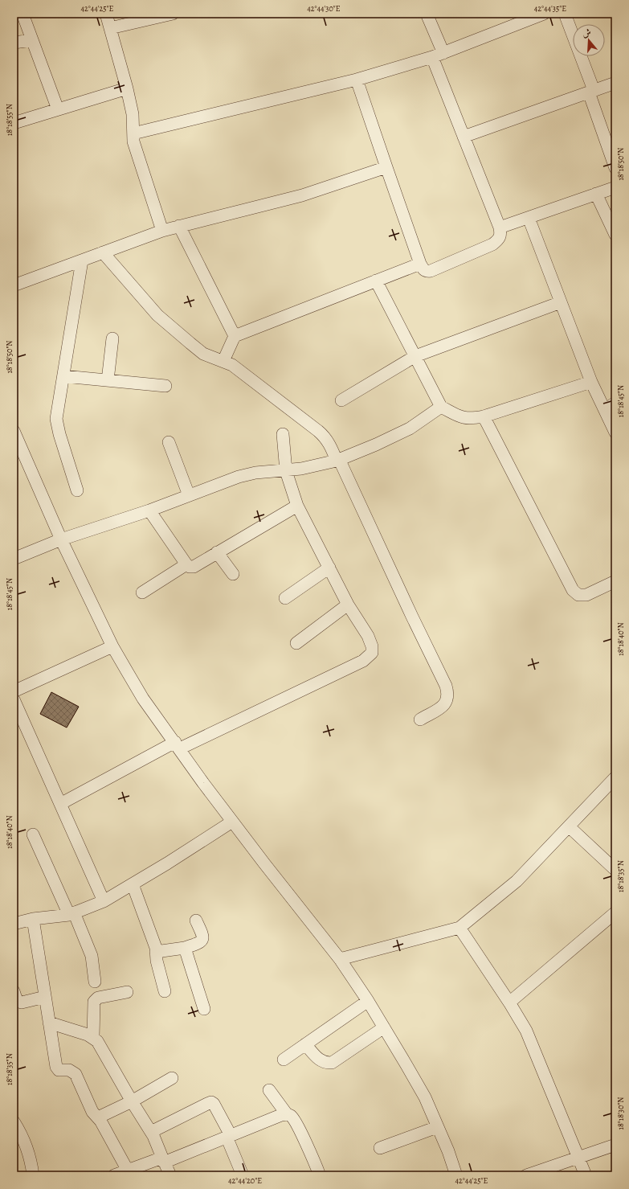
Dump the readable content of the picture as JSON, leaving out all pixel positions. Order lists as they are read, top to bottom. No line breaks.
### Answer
{"north":"top","coordinates":["42°44'25\"E","42°44'30\"E","42°44'35\"E","18°18'55\"N","18°18'50\"N","18°18'45\"N","18°18'40\"N","18°18'35\"N","18°18'30\"N","42°44'20\"E"]}
